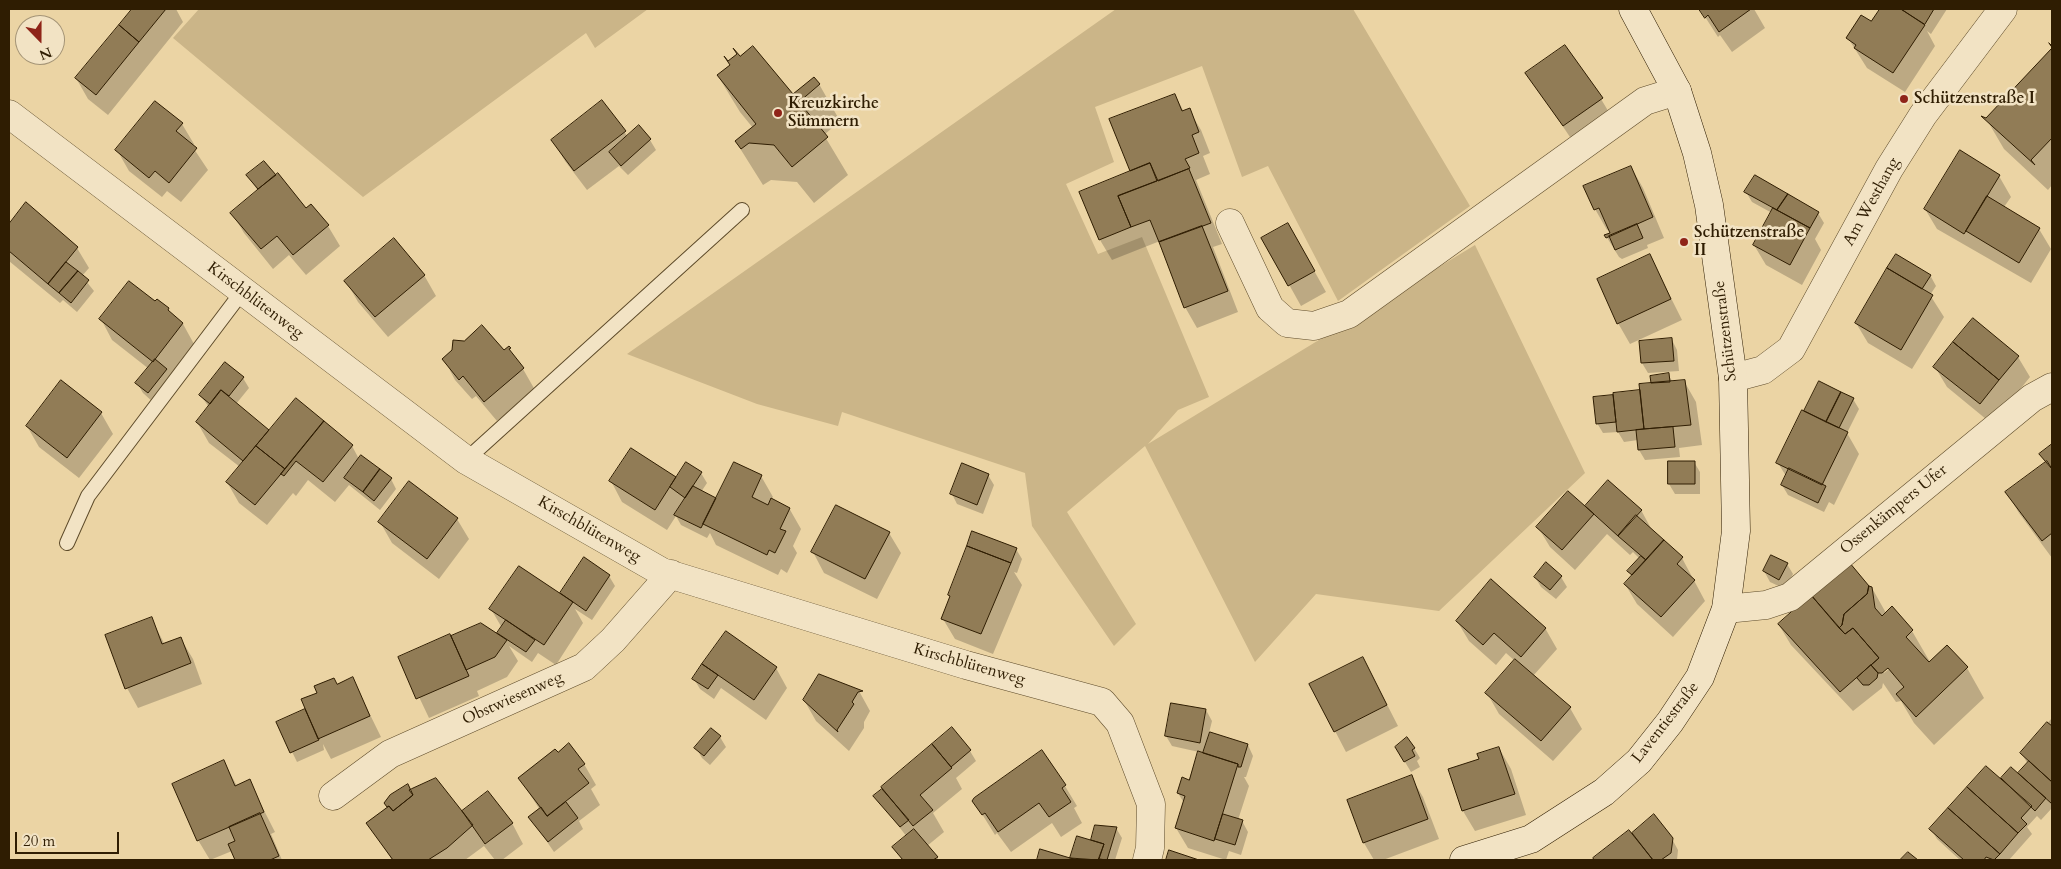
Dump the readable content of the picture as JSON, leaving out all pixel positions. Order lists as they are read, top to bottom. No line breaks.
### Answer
{"streets":{"street":["Am Westhang","Kirschblütenweg","Schützenstraße","Ossenkämpers Ufer","Obstwiesenweg","Laventiestraße"]},"crossings":[["Am Westhang","Schützenstraße"],["Kirschblütenweg","Obstwiesenweg"],["Schützenstraße","Ossenkämpers Ufer"],["Schützenstraße","Laventiestraße"],["Ossenkämpers Ufer","Laventiestraße"]],"places":["Schützenstraße I","Kreuzkirche Sümmern","Schützenstraße II"],"scale_bar":"20 m","north":"bottom"}
